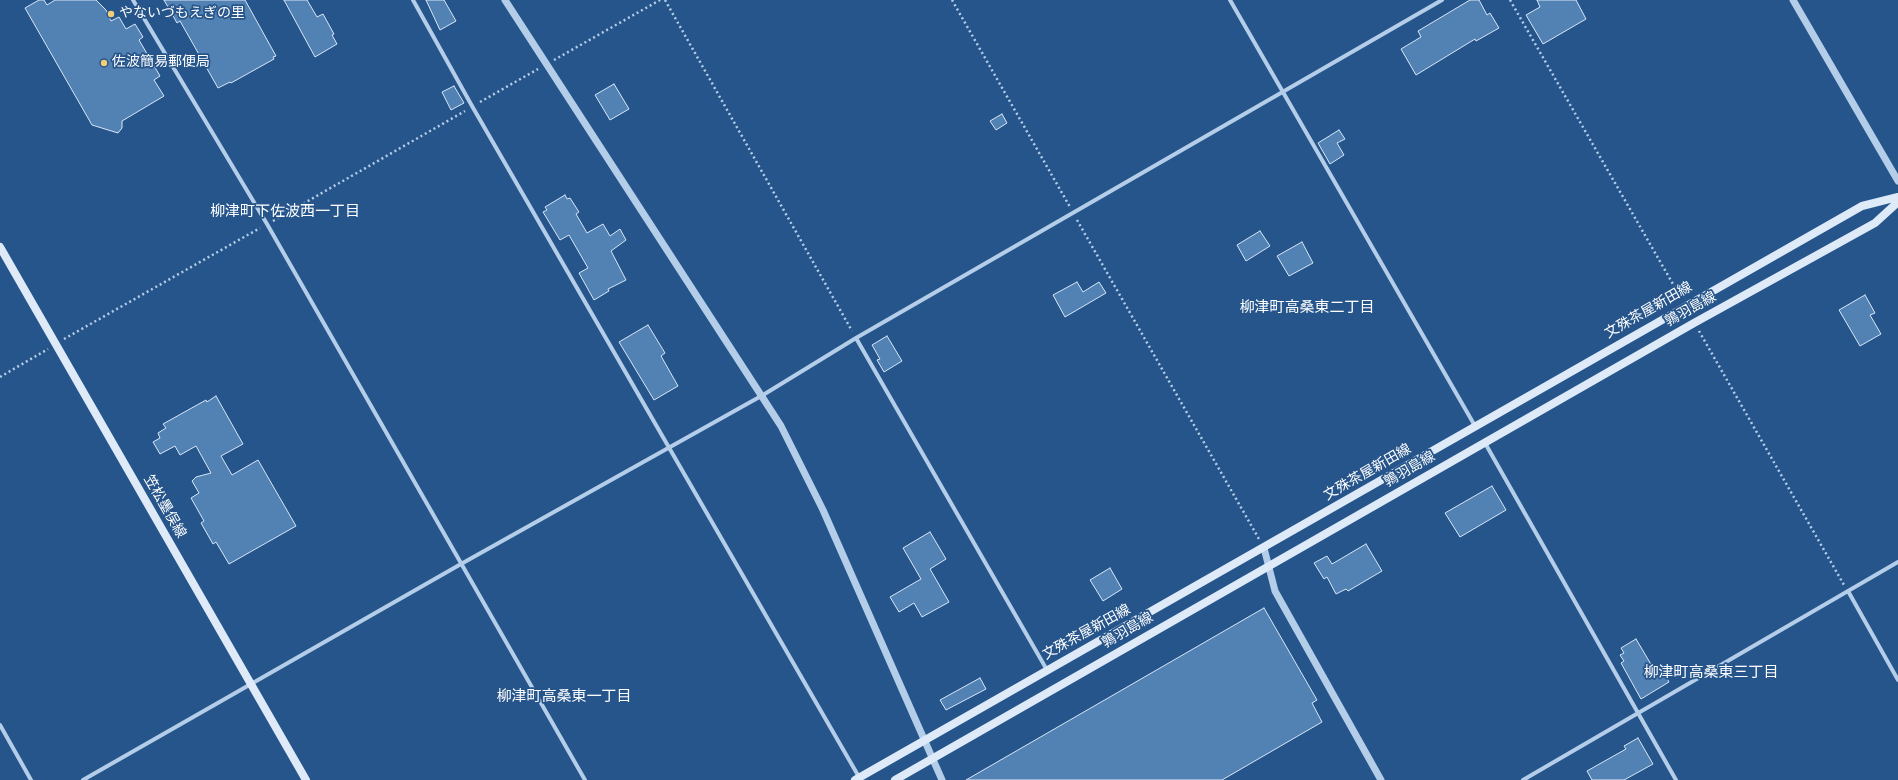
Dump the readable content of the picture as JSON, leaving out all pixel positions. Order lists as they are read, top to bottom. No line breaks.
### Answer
{"streets":{"main road":["鶉羽島線","文殊茶屋新田線","笠松墨俣線"]},"districts":["柳津町下佐波西一丁目","柳津町高桑東二丁目","柳津町高桑東三丁目","柳津町高桑東一丁目"],"places":["やないづもえぎの里","佐波簡易郵便局"]}
